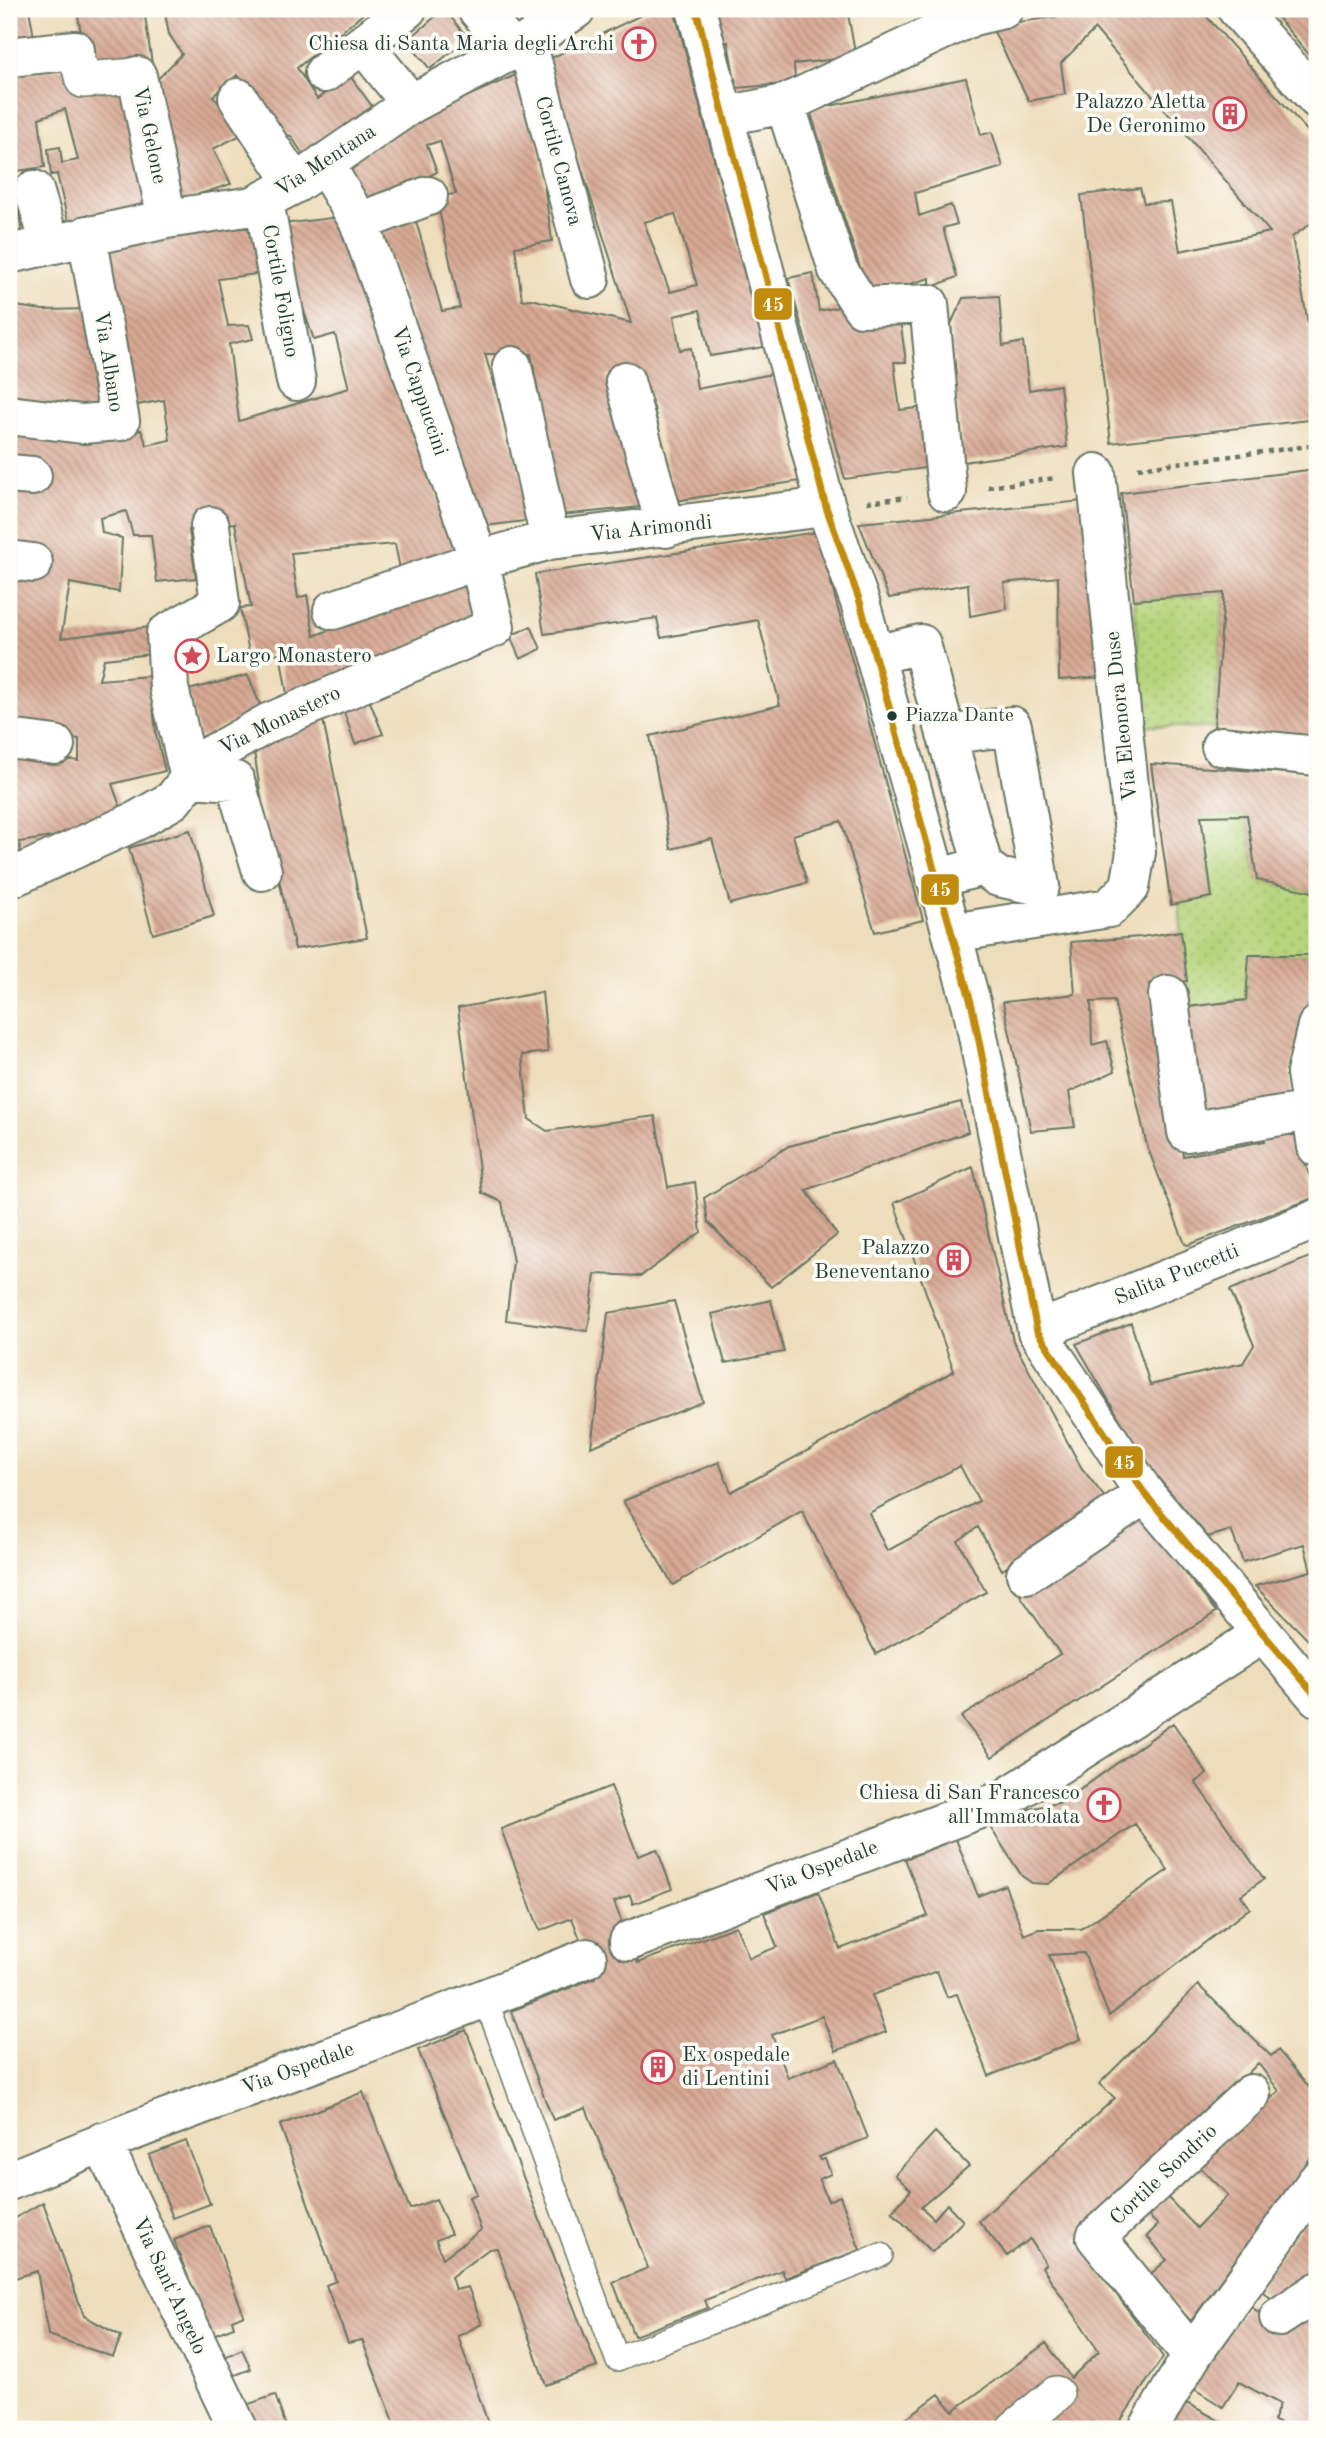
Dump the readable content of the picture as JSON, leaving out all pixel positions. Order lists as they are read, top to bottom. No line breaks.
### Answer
{"streets":{"street":["Via Gelone","Via Mentana","Cortile Canova","Cortile Foligno","Via Albano","Via Cappuccini","Via Arimondi","Via Eleonora Duse","Via Monastero","Salita Puccetti","Via Ospedale","Cortile Sondrio","Via Sant'Angelo"]},"crossings":[["Via Gelone","Via Mentana"],["Via Mentana","Cortile Canova"],["Via Mentana","Cortile Foligno"],["Via Mentana","Via Albano"],["Via Mentana","Via Cappuccini"],["Cortile Foligno","Via Cappuccini"],["Via Cappuccini","Via Arimondi"],["Via Cappuccini","Via Monastero"],["Via Ospedale","Via Sant'Angelo"]],"places":{"church":["Chiesa di Santa Maria degli Archi","Chiesa di San Francesco all'Immacolata"],"building":["Palazzo Aletta De Geronimo","Palazzo Beneventano","Ex ospedale di Lentini"],"place":["Largo Monastero"],"other":["Piazza Dante"]},"lines":["transit line 45"]}
